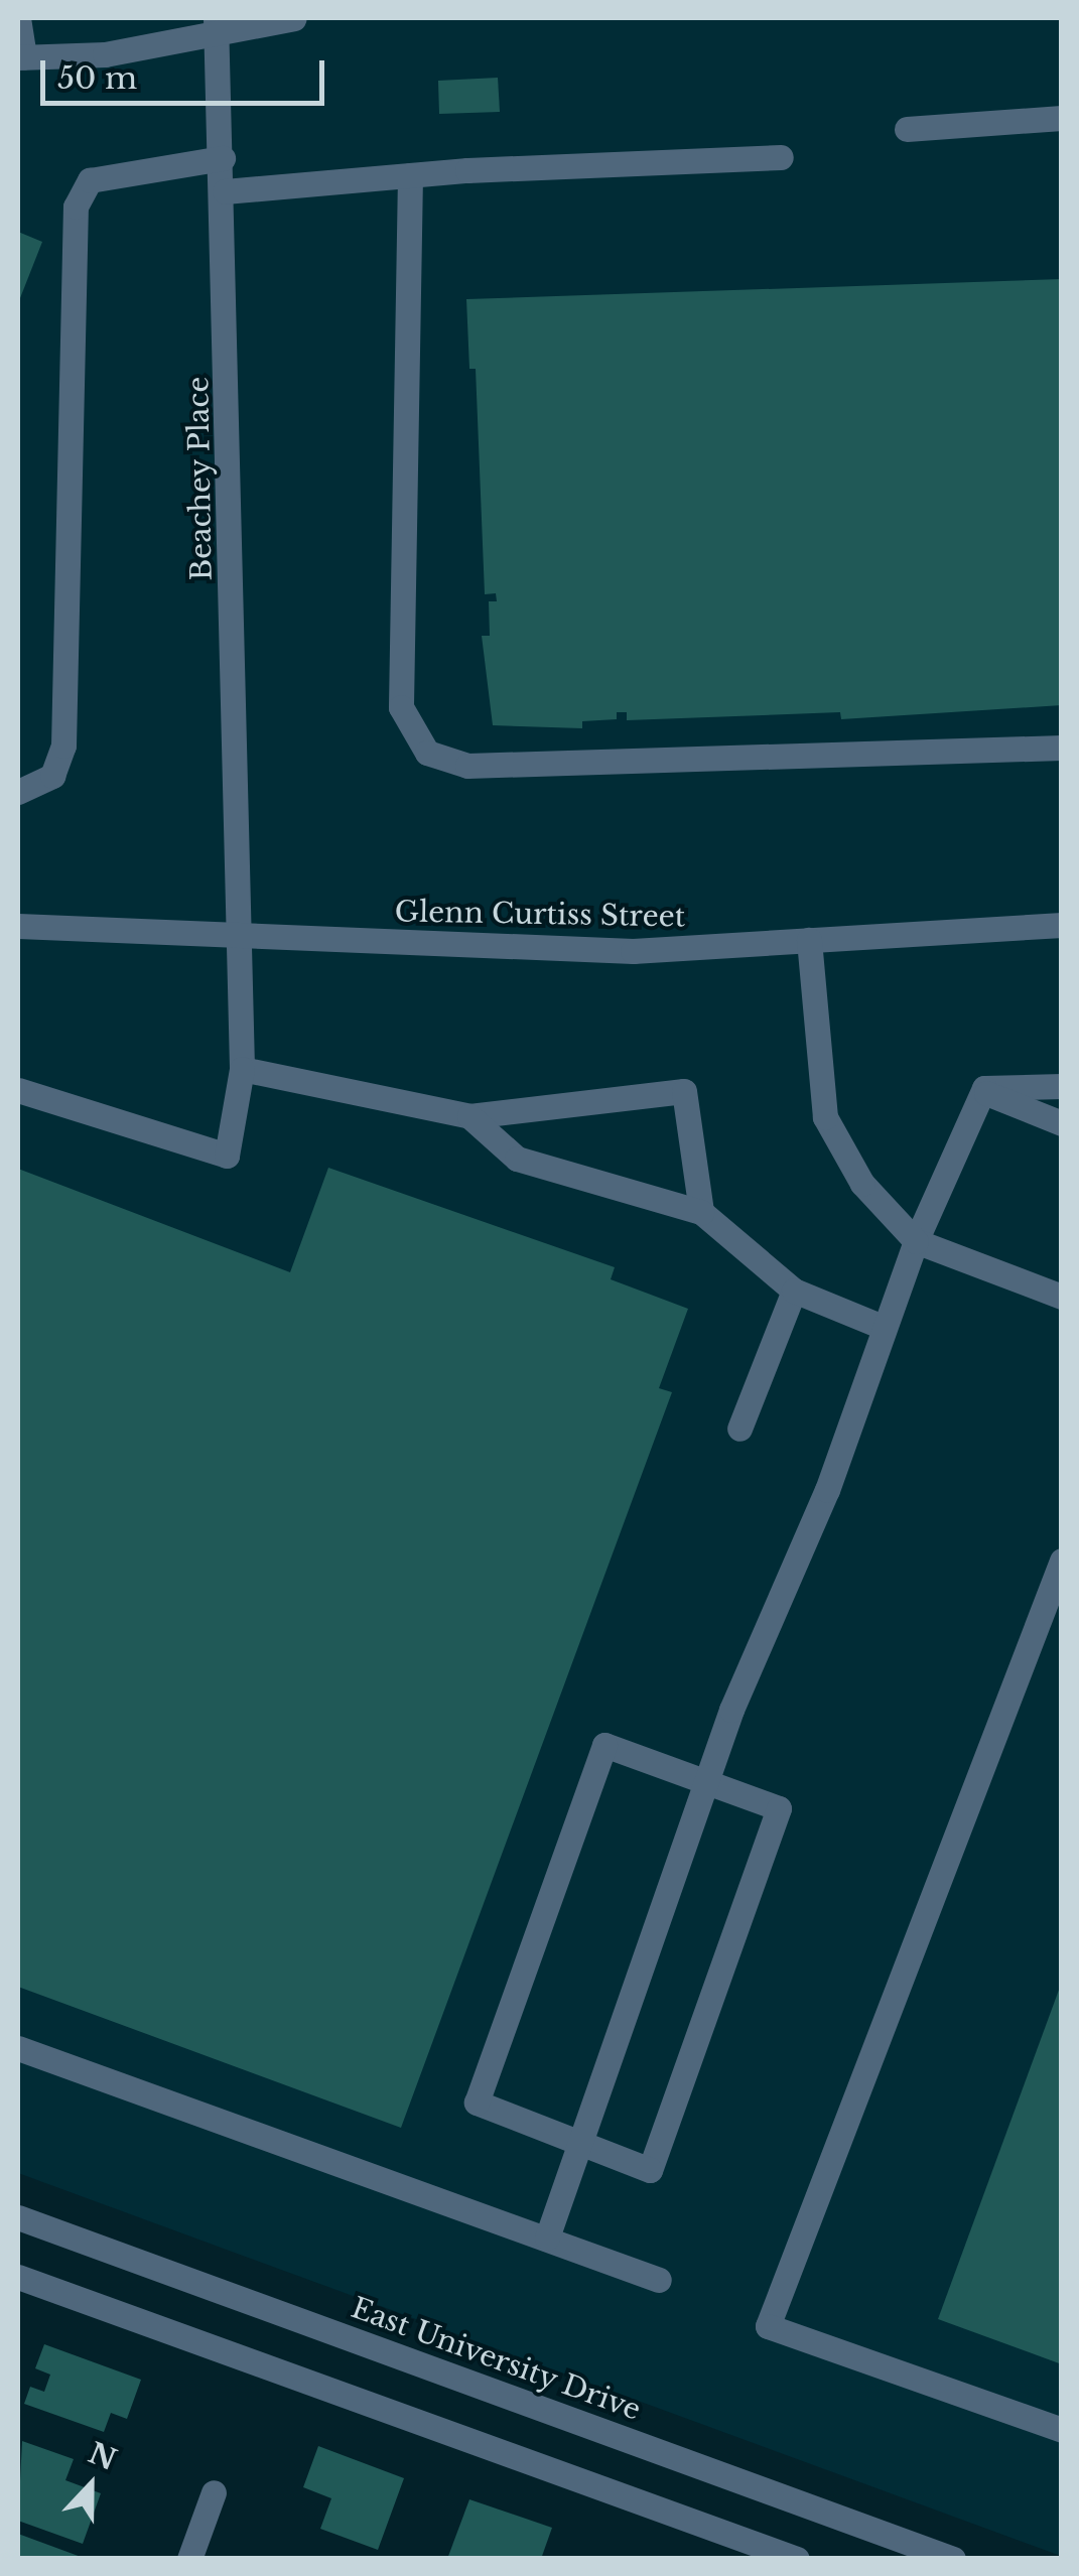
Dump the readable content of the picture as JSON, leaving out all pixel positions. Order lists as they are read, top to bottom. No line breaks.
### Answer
{"streets":{"street":["Beachey Place","Glenn Curtiss Street","East University Drive"]},"crossings":[["Beachey Place","Glenn Curtiss Street"]],"scale_bar":"50 m","north":"top"}
